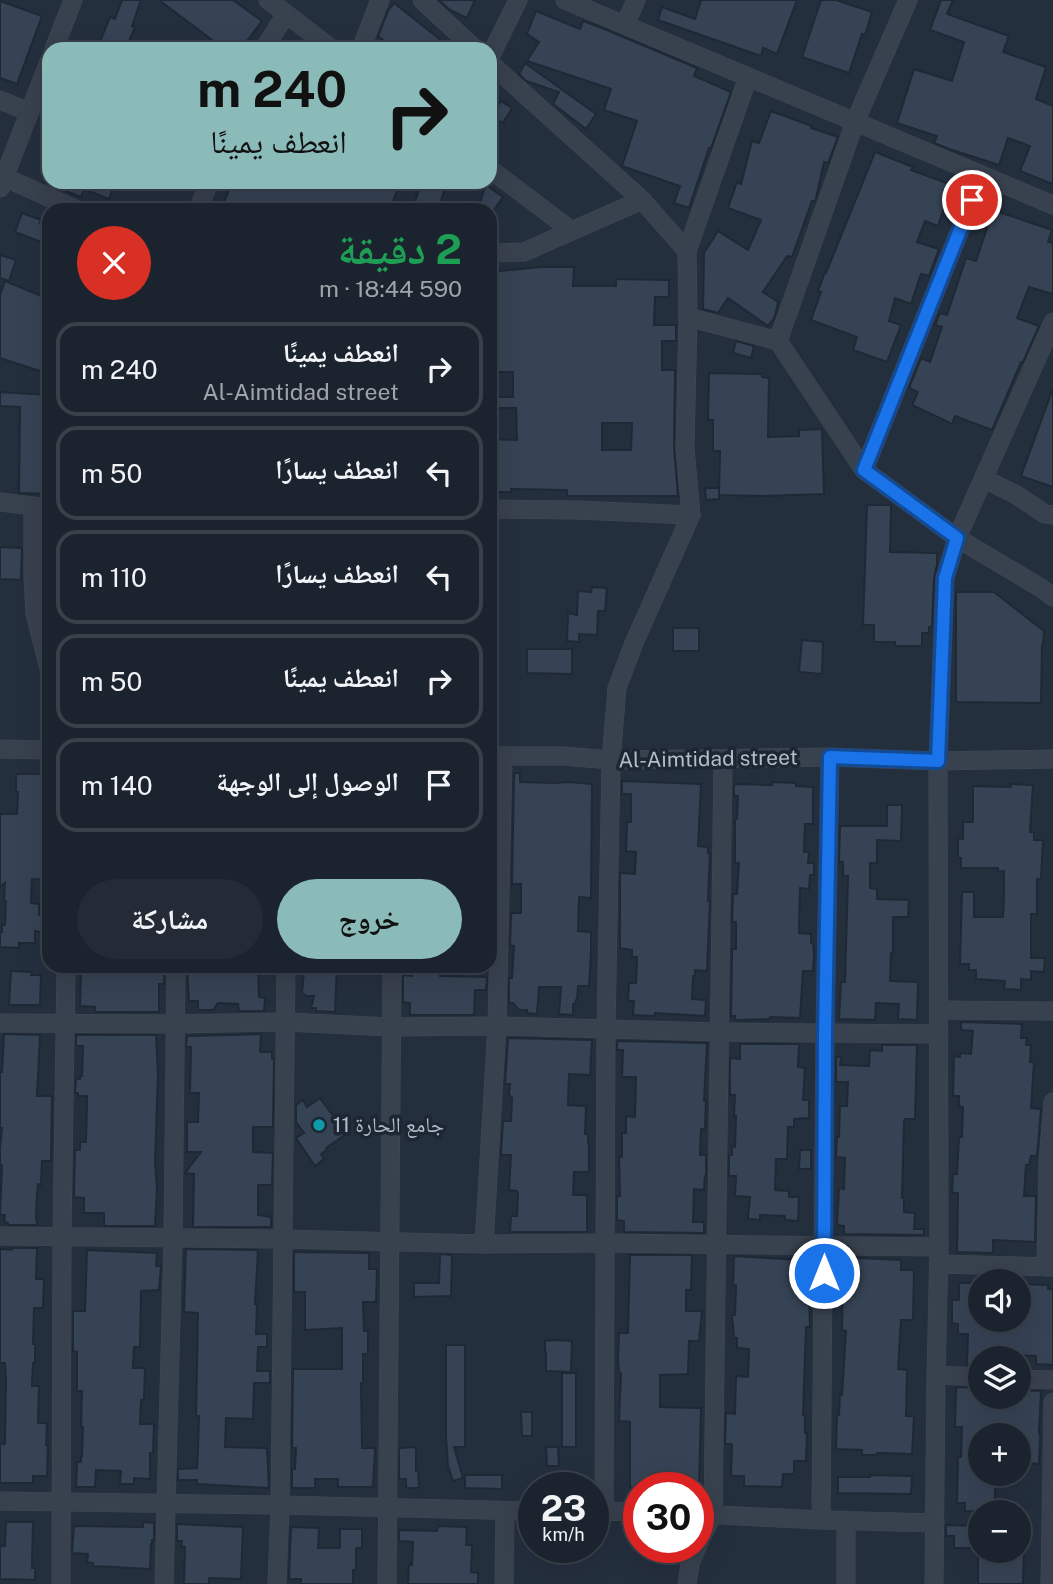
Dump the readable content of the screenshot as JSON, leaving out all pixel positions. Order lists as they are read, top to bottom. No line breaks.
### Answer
{"streets":{"street":["Al-Aimtidad street"]},"places":["جامع الحارة 11"],"page":{"turn":["240 m","انعطف يمينًا"],"heading":["2 دقيقة","590 m · 18:44"],"list":[{"name":"انعطف يمينًا","note":"Al-Aimtidad street","value":"240 m"},{"name":"انعطف يسارًا","value":"50 m"},{"name":"انعطف يسارًا","value":"110 m"},{"name":"انعطف يمينًا","value":"50 m"},{"name":"الوصول إلى الوجهة","value":"140 m"}],"buttons":["خروج","مشاركة"],"map_buttons":["+","−"],"speed":"23 km/h","limit":"30"}}
